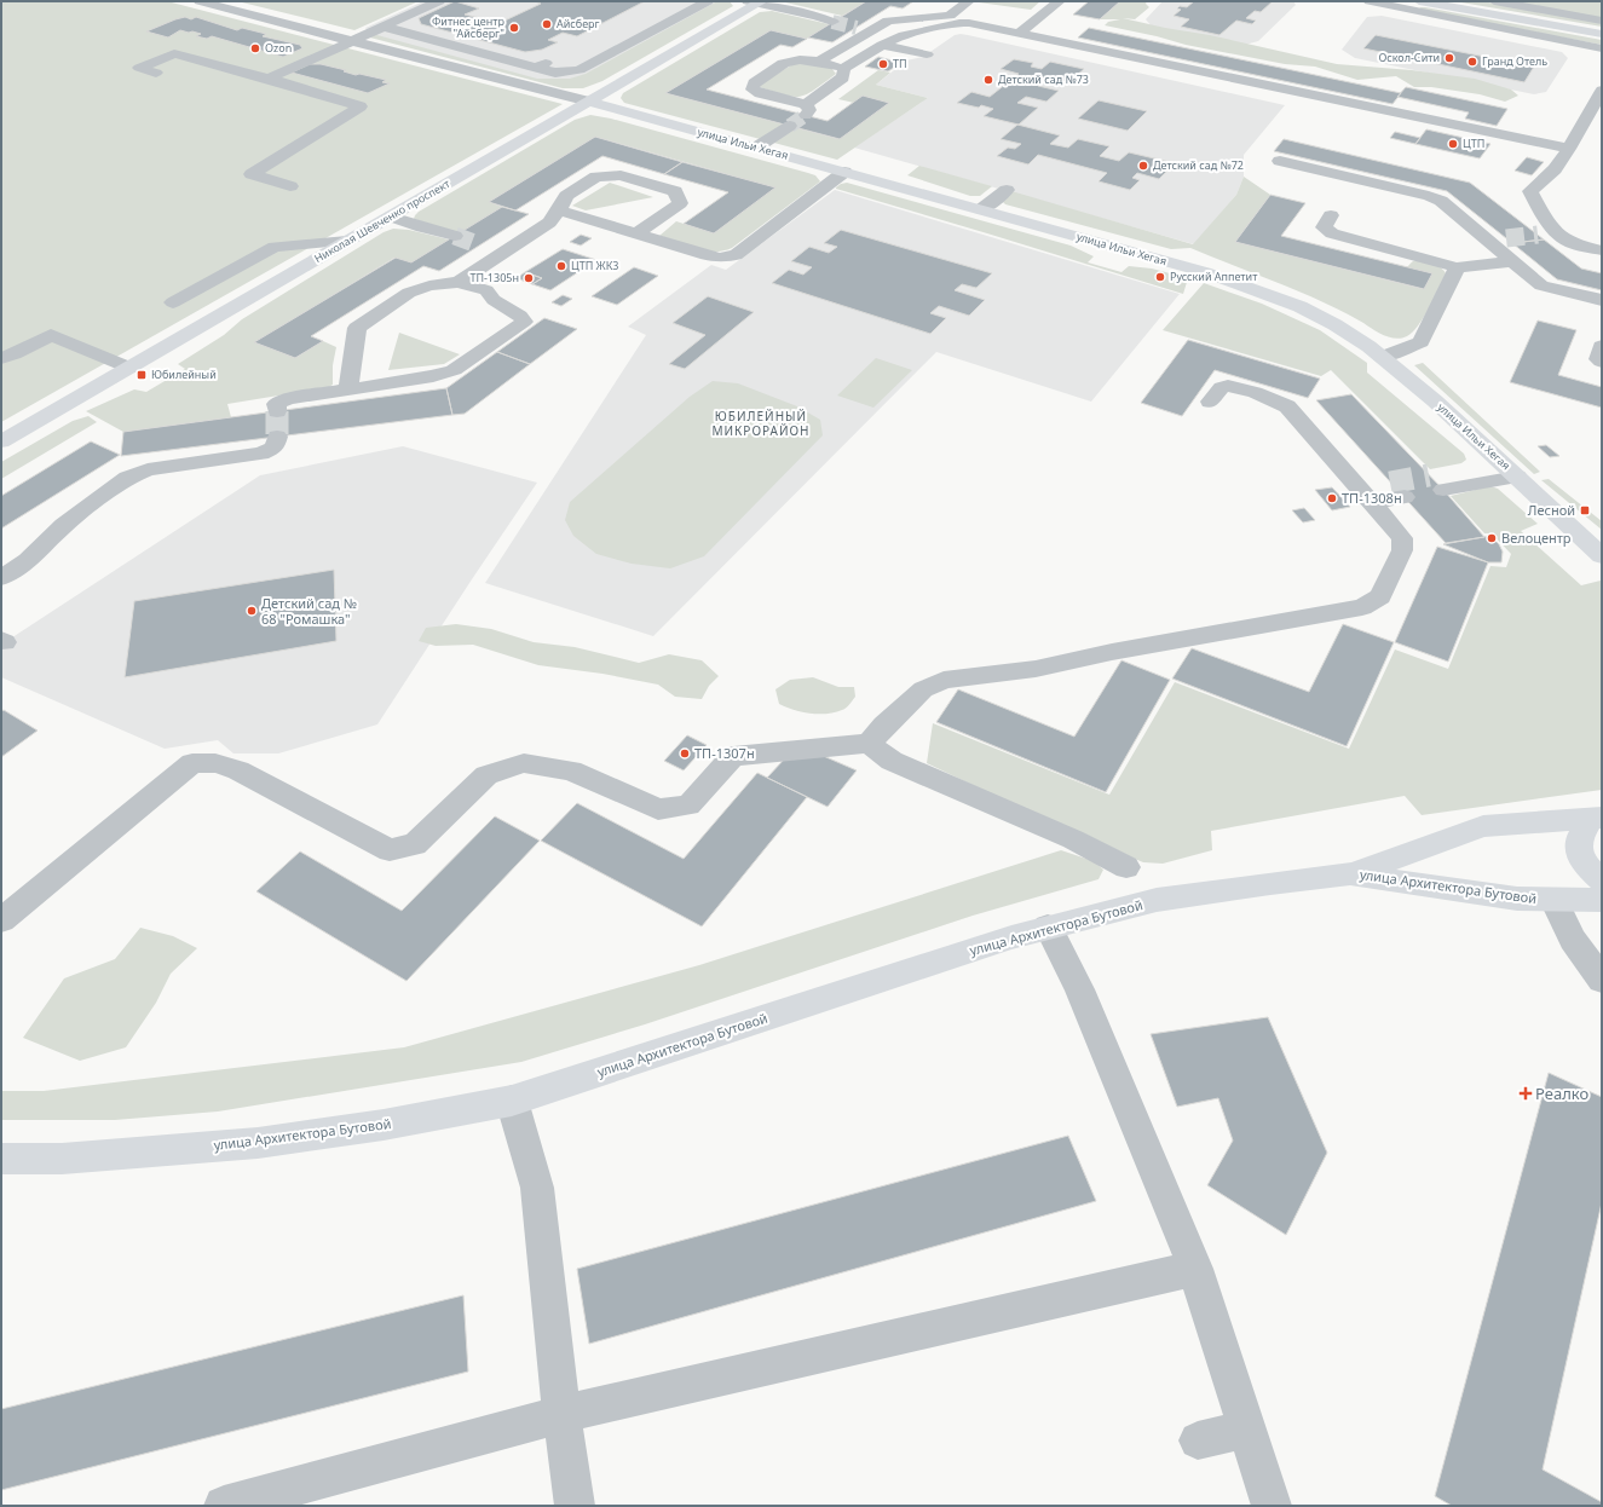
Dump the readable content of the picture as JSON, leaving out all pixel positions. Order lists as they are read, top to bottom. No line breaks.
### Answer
{"streets":{"main road":["улица Ильи Хегая","Николая Шевченко проспект","улица Архитектора Бутовой"]},"crossings":[["улица Ильи Хегая","Николая Шевченко проспект"]],"districts":["ЮБИЛЕЙНЫЙ МИКРОРАЙОН"],"places":{"other":["Айсберг","Фитнес центр \"Айсберг\"","Ozon","Оскол-Сити","Гранд Отель","ТП","Детский сад №73","ЦТП","Детский сад №72","ЦТП ЖК3","Русский Аппетит","ТП-1305н","ТП-1308н","Велоцентр","Детский сад № 68 \"Ромашка\"","ТП-1307н"],"transit":["Юбилейный","Лесной"],"health":["Реалко"]}}
